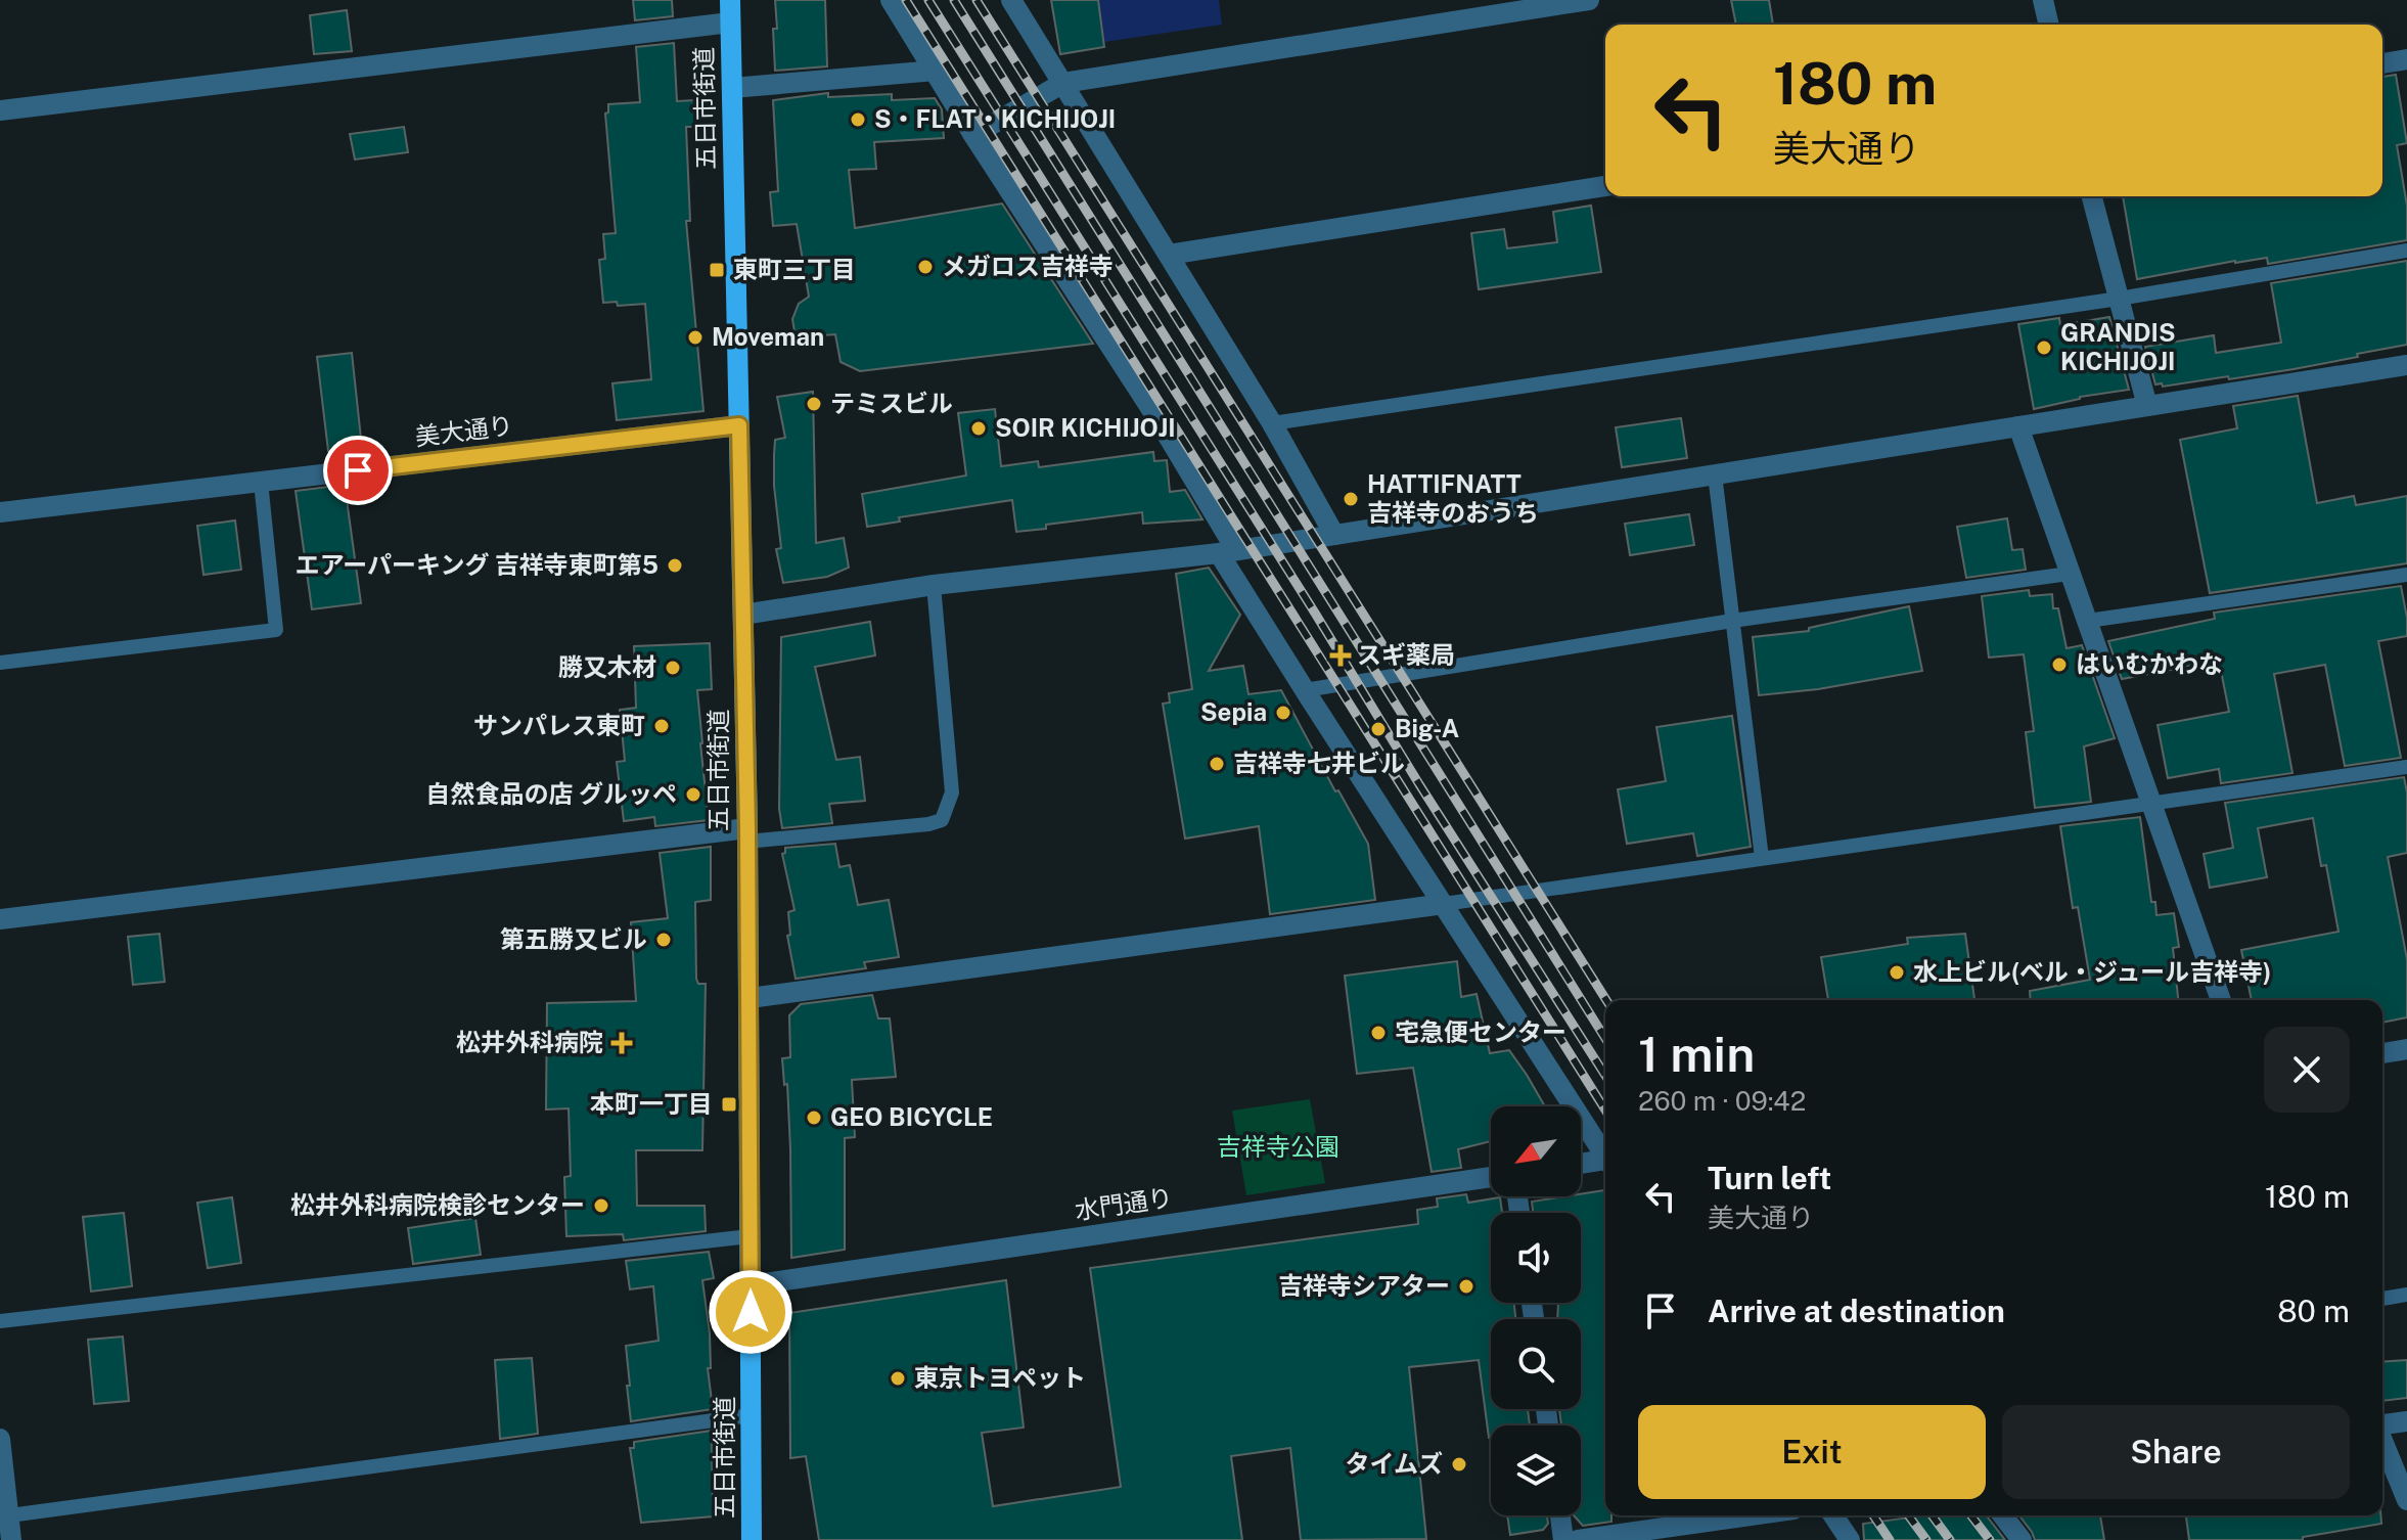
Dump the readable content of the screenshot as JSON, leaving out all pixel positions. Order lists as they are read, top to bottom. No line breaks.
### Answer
{"streets":{"main road":["五日市街道"],"street":["美大通り","水門通り"]},"crossings":[["五日市街道","美大通り"],["五日市街道","水門通り"]],"parks":["吉祥寺公園"],"places":{"other":["S・FLAT・KICHIJOJI","メガロス吉祥寺","Moveman","GRANDIS KICHIJOJI","テミスビル","SOIR KICHIJOJI","HATTIFNATT 吉祥寺のおうち","エアーパーキング 吉祥寺東町第5","はいむかわな","勝又木材","Sepia","サンパレス東町","Big-A","吉祥寺七井ビル","自然食品の店 グルッペ","第五勝又ビル","水上ビル(ベル・ジュール吉祥寺)","宅急便センター","GEO BICYCLE","松井外科病院検診センター","吉祥寺シアター","東京トヨペット","タイムズ"],"transit":["東町三丁目","本町一丁目"],"health":["スギ薬局","松井外科病院"]},"north":"bottom left","page":{"turn":["180 m","美大通り"],"heading":["1 min","260 m · 09:42"],"list":[{"name":"Turn left","note":"美大通り","value":"180 m"},{"name":"Arrive at destination","value":"80 m"}],"buttons":["Exit","Share"]}}
